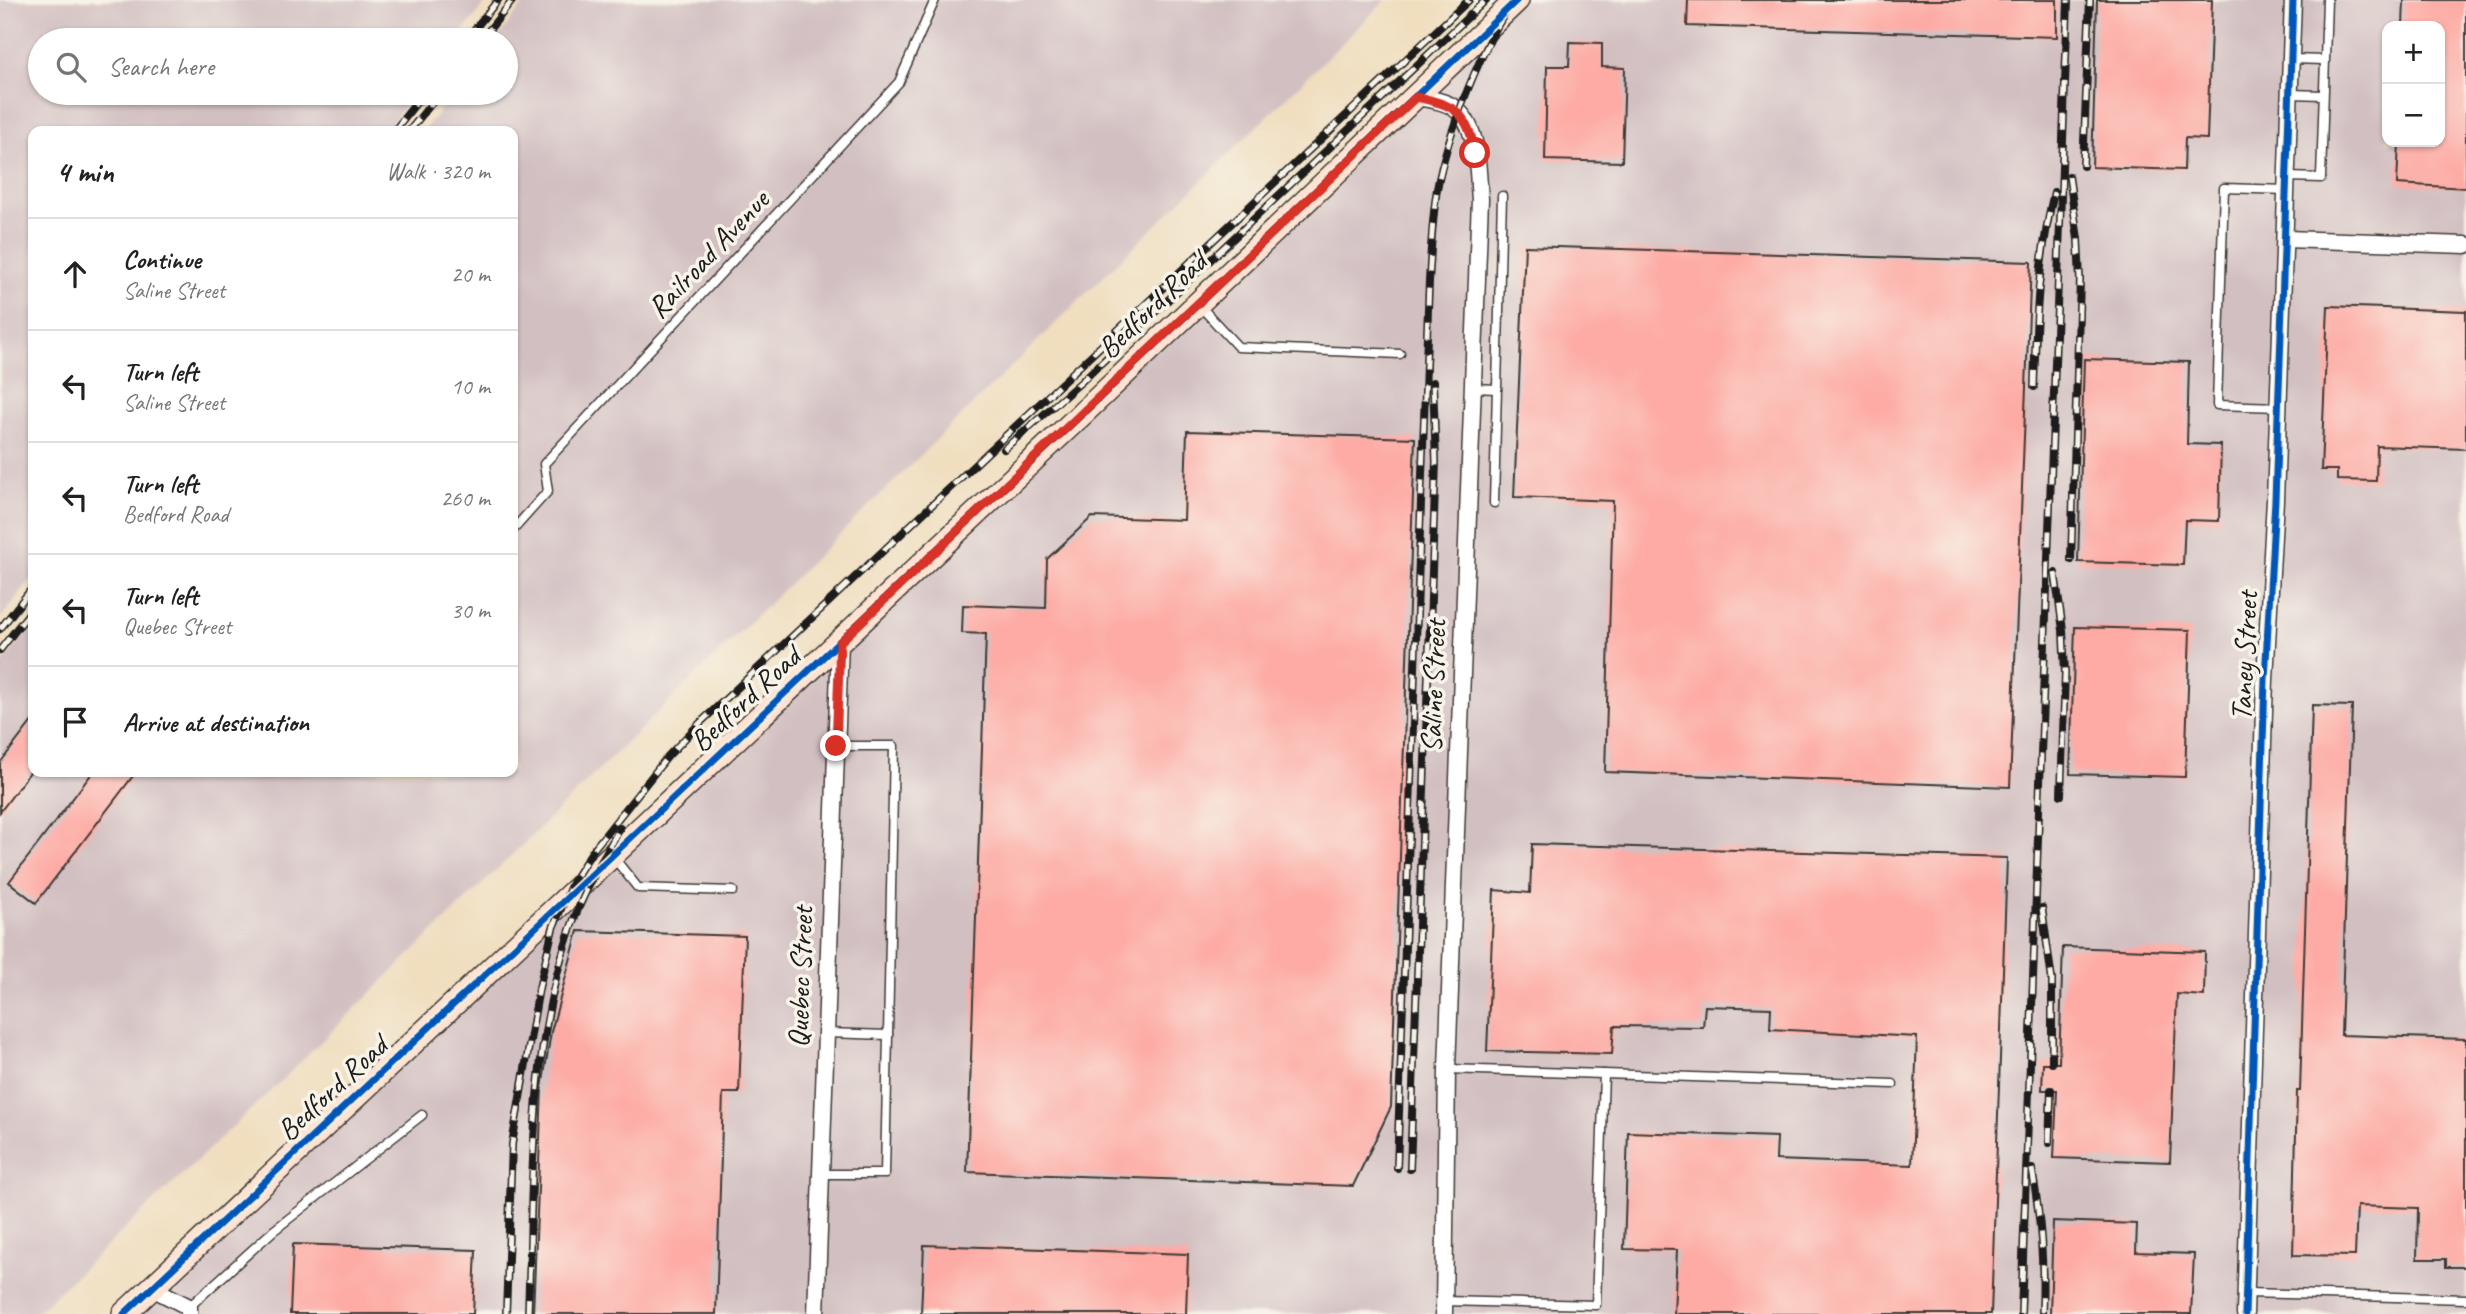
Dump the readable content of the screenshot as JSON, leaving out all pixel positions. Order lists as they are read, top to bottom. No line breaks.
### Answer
{"streets":{"street":["Bedford Road","Taney Street","Saline Street","Quebec Street"],"lane":["Railroad Avenue"]},"crossings":[["Bedford Road","Saline Street"],["Bedford Road","Quebec Street"]],"page":{"map_buttons":["+","−"],"search":"Search here","heading":["4 min","Walk · 320 m"],"list":[["Continue","Saline Street","20 m"],["Turn left","Saline Street","10 m"],["Turn left","Bedford Road","260 m"],["Turn left","Quebec Street","30 m"],"Arrive at destination"]}}
